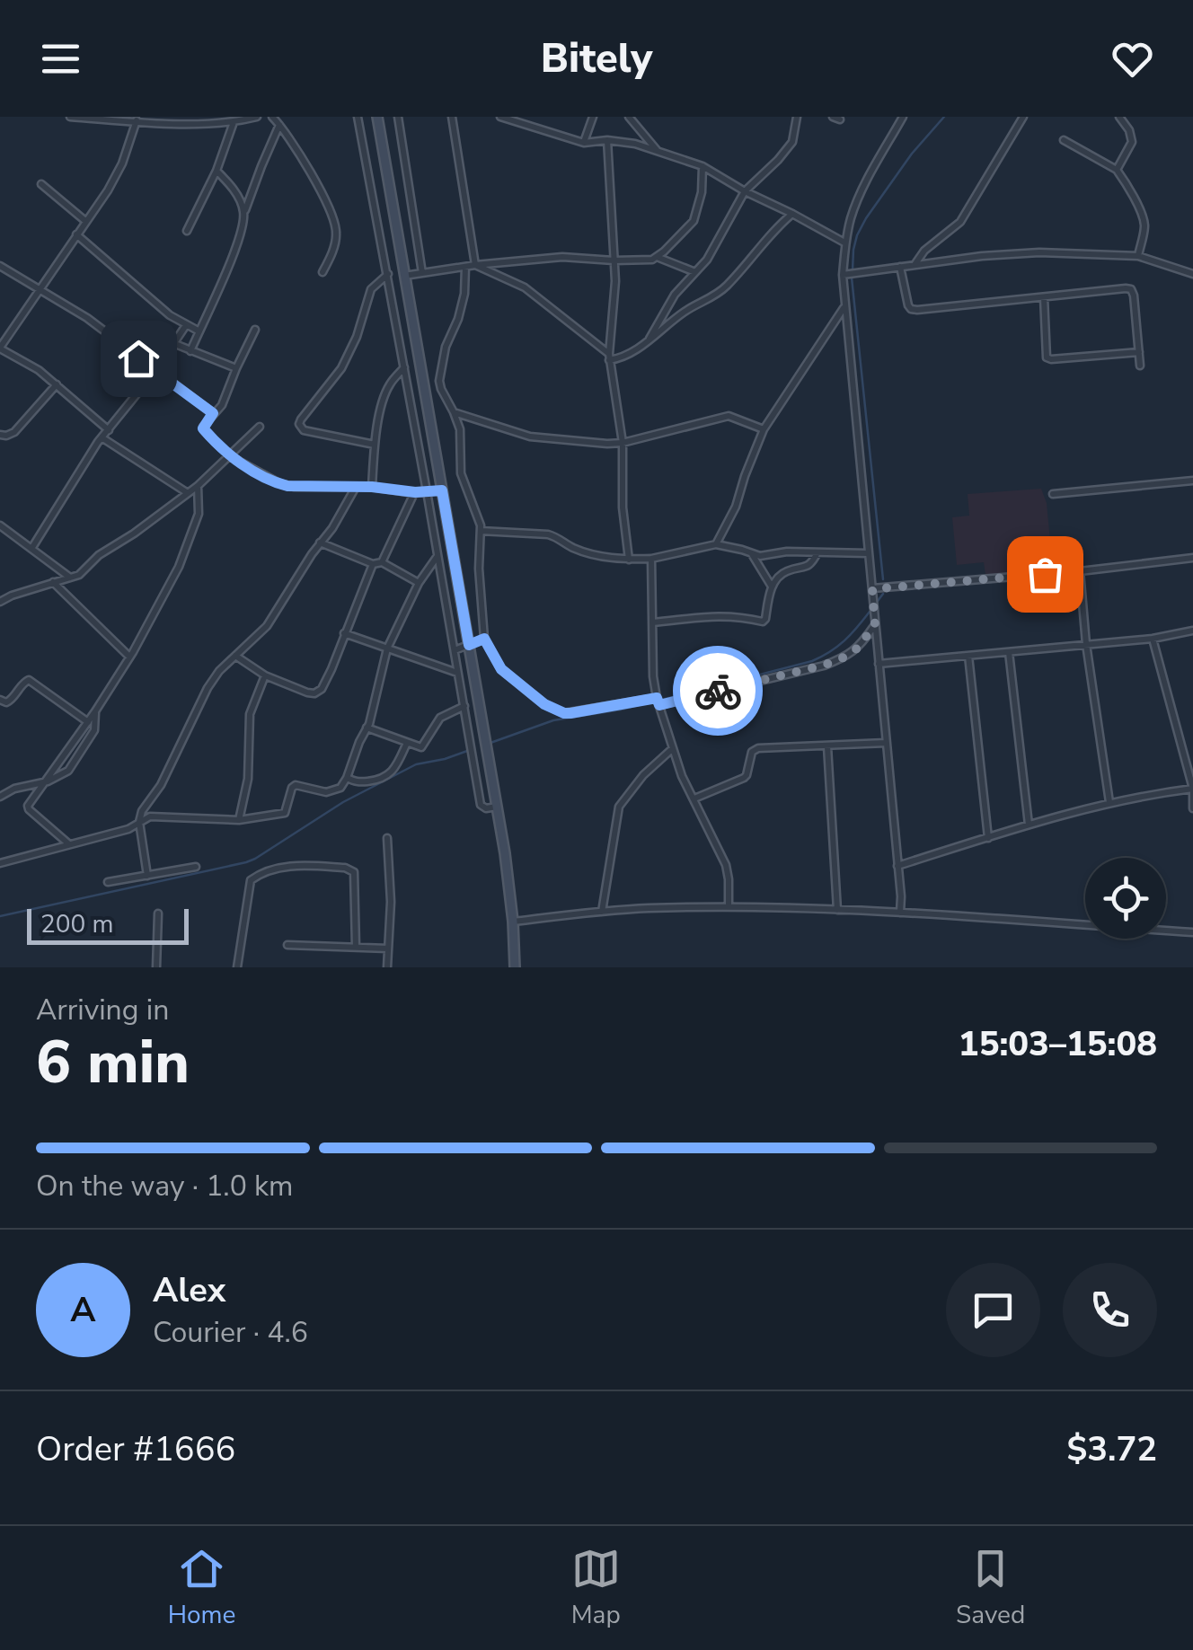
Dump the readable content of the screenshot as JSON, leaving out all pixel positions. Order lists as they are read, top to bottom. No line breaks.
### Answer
{"scale_bar":"200 m","page":{"header":"Bitely","scale":"200 m","heading":["6 min","Arriving in","15:03–15:08"],"panel":["Alex","Courier · 4.6","Order #1666","$3.72"],"bar":"On the way · 1.0 km","round":"A","tabs":["Home","Map","Saved"]}}
